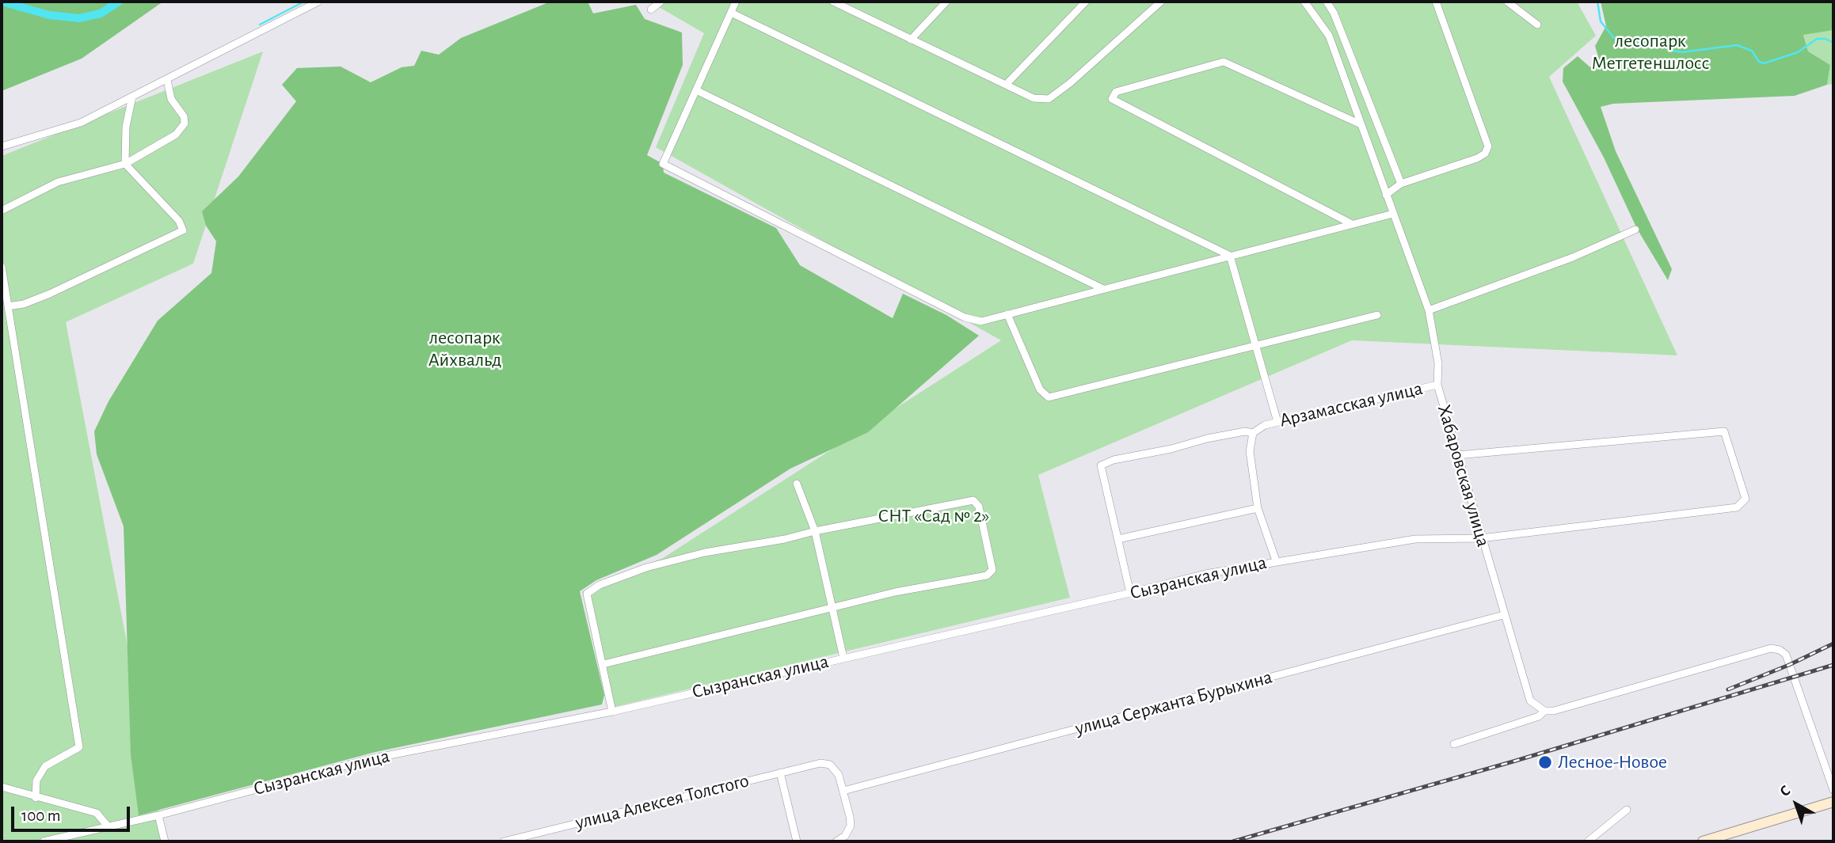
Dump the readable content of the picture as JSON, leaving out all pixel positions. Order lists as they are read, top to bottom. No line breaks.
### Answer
{"streets":{"street":["Арзамасская улица","Хабаровская улица","Сызранская улица","улица Сержанта Бурыхина","улица Алексея Толстого"]},"crossings":[["Арзамасская улица","Хабаровская улица"],["Хабаровская улица","Сызранская улица"],["Хабаровская улица","улица Сержанта Бурыхина"],["улица Сержанта Бурыхина","улица Алексея Толстого"]],"parks":["лесопарк Метгетеншлосс","лесопарк Айхвальд","СНТ «Сад № 2»"],"places":["Лесное-Новое"],"scale_bar":"100 m","north":"top left"}
